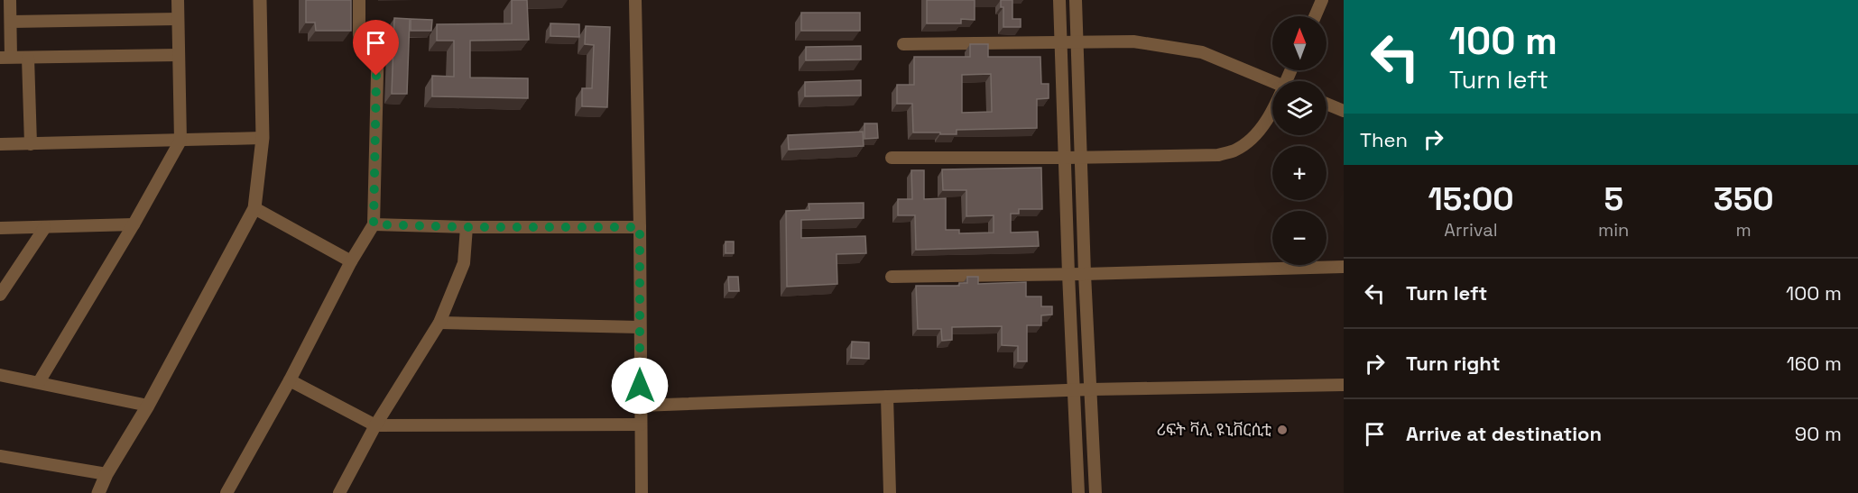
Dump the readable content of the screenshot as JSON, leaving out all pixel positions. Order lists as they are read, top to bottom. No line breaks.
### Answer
{"places":["ሪፍት ቫሊ ዩኒቨርሲቲ"],"north":"top","page":{"turn":["100 m","Turn left"],"map_buttons":["+","−"],"then":"Then","eta":["15:00","Arrival","5","min","350","m"],"list":[{"name":"Turn left","value":"100 m"},{"name":"Turn right","value":"160 m"},{"name":"Arrive at destination","value":"90 m"}]}}
